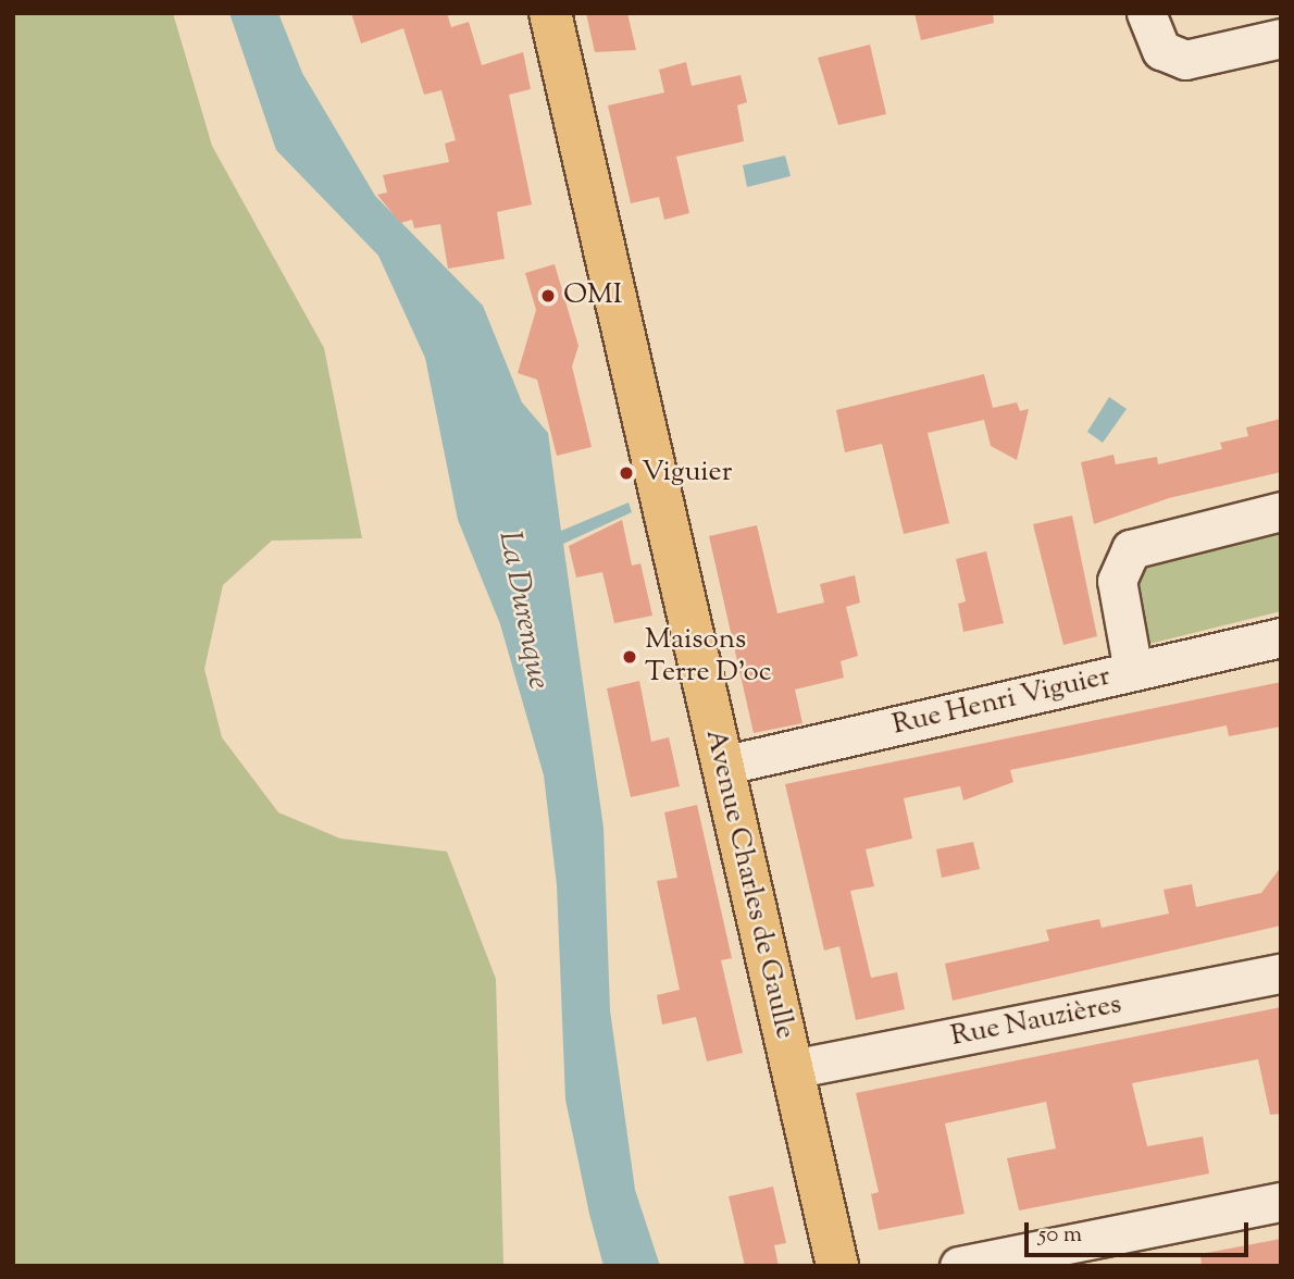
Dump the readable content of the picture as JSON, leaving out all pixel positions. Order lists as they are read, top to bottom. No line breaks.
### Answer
{"streets":{"main road":["Avenue Charles de Gaulle"],"street":["Rue Henri Viguier","Rue Nauzières"]},"crossings":[["Rue Henri Viguier","Avenue Charles de Gaulle"],["Avenue Charles de Gaulle","Rue Nauzières"]],"water":["La Durenque"],"places":["OMI","Viguier","Maisons Terre D'oc"],"scale_bar":"50 m"}
